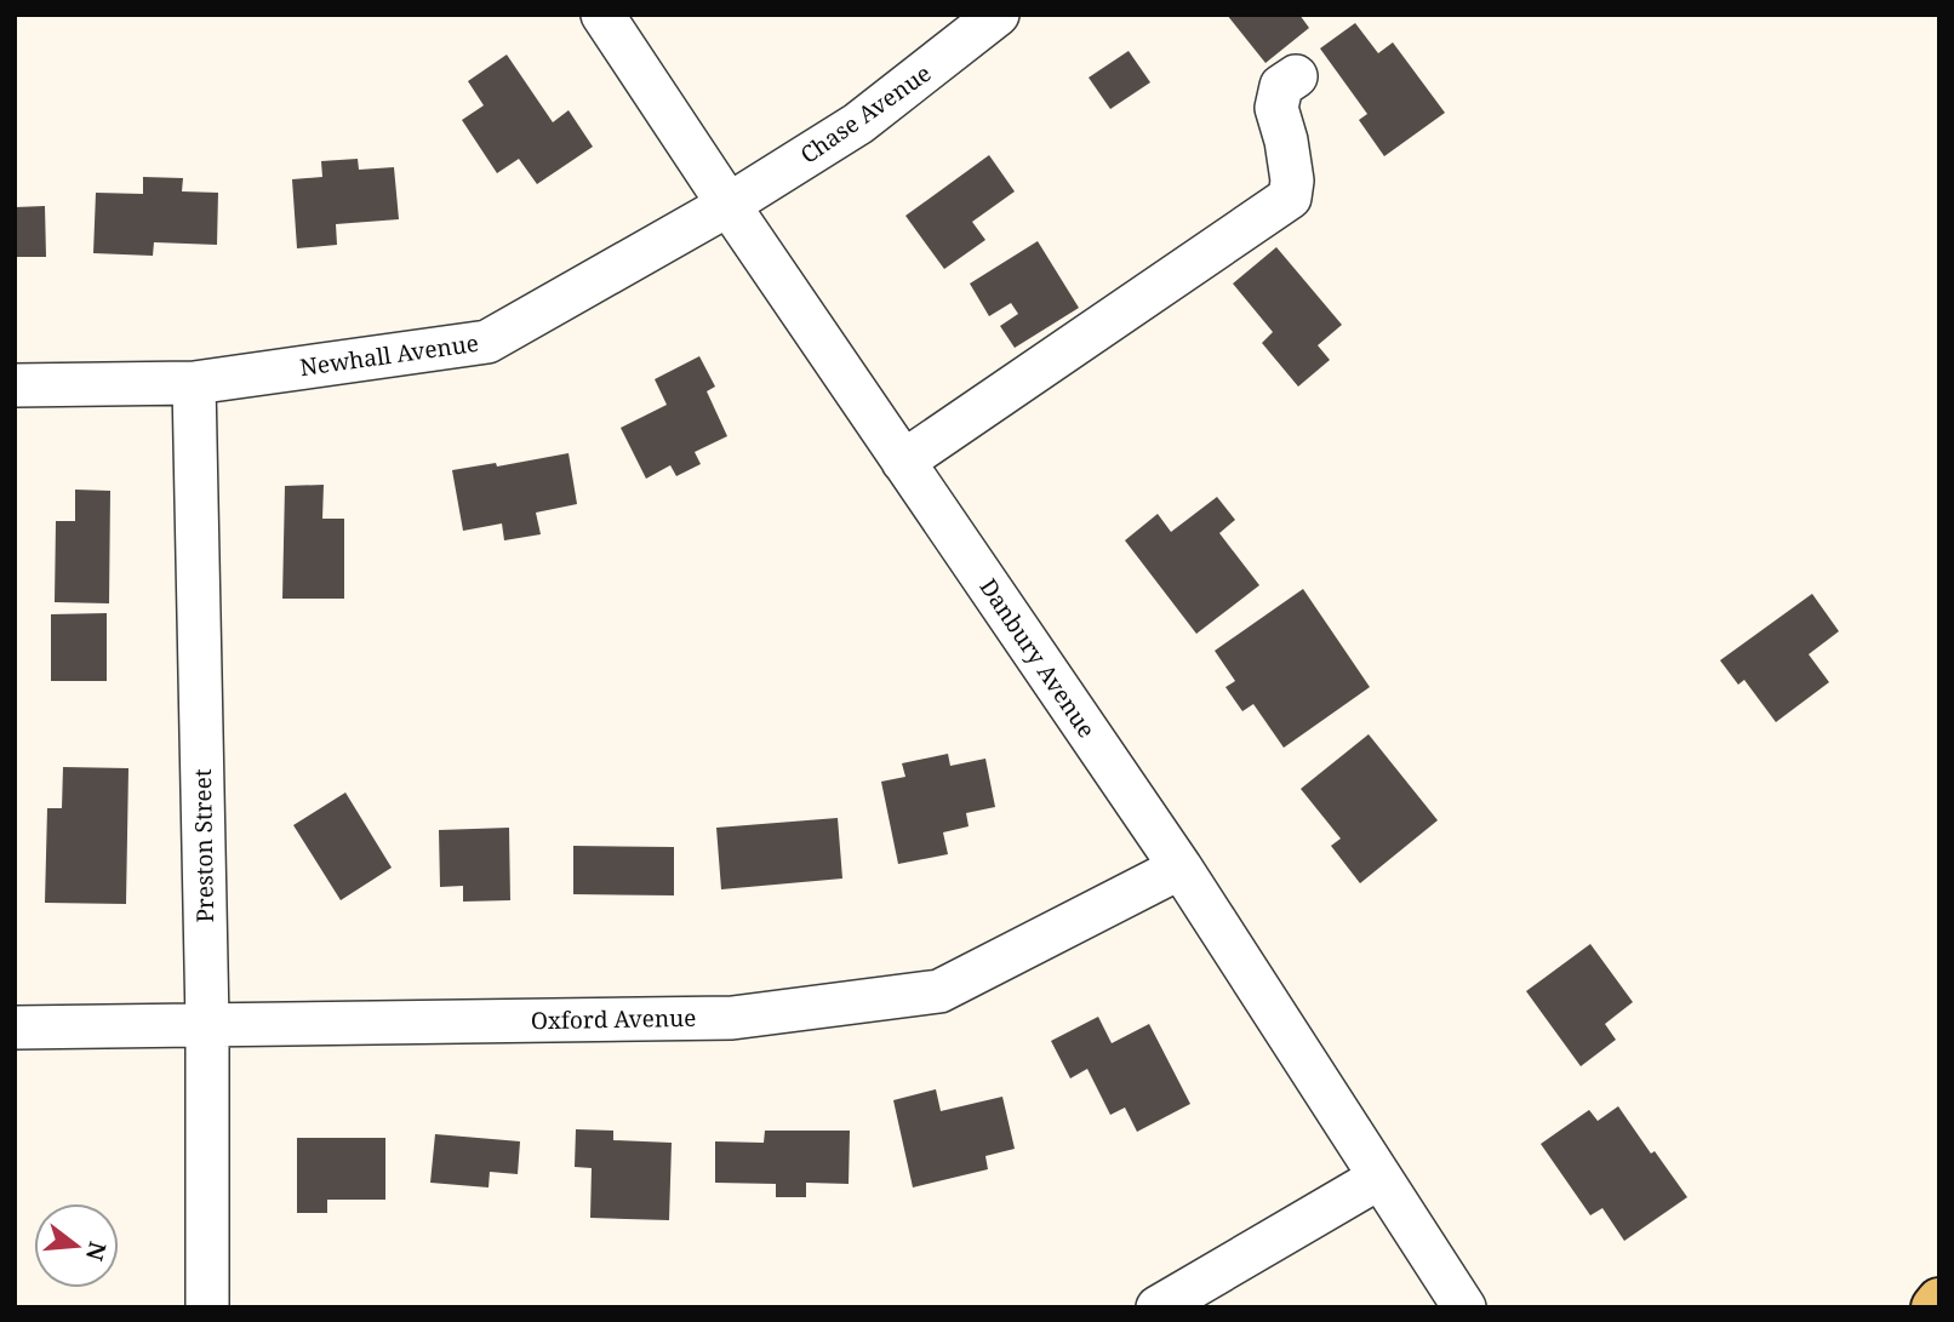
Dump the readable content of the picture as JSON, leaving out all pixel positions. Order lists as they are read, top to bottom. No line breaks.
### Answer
{"streets":{"street":["Chase Avenue","Newhall Avenue","Danbury Avenue","Preston Street","Oxford Avenue"]},"crossings":[["Chase Avenue","Newhall Avenue"],["Chase Avenue","Danbury Avenue"],["Newhall Avenue","Danbury Avenue"],["Newhall Avenue","Preston Street"],["Danbury Avenue","Oxford Avenue"],["Preston Street","Oxford Avenue"]],"north":"right"}
